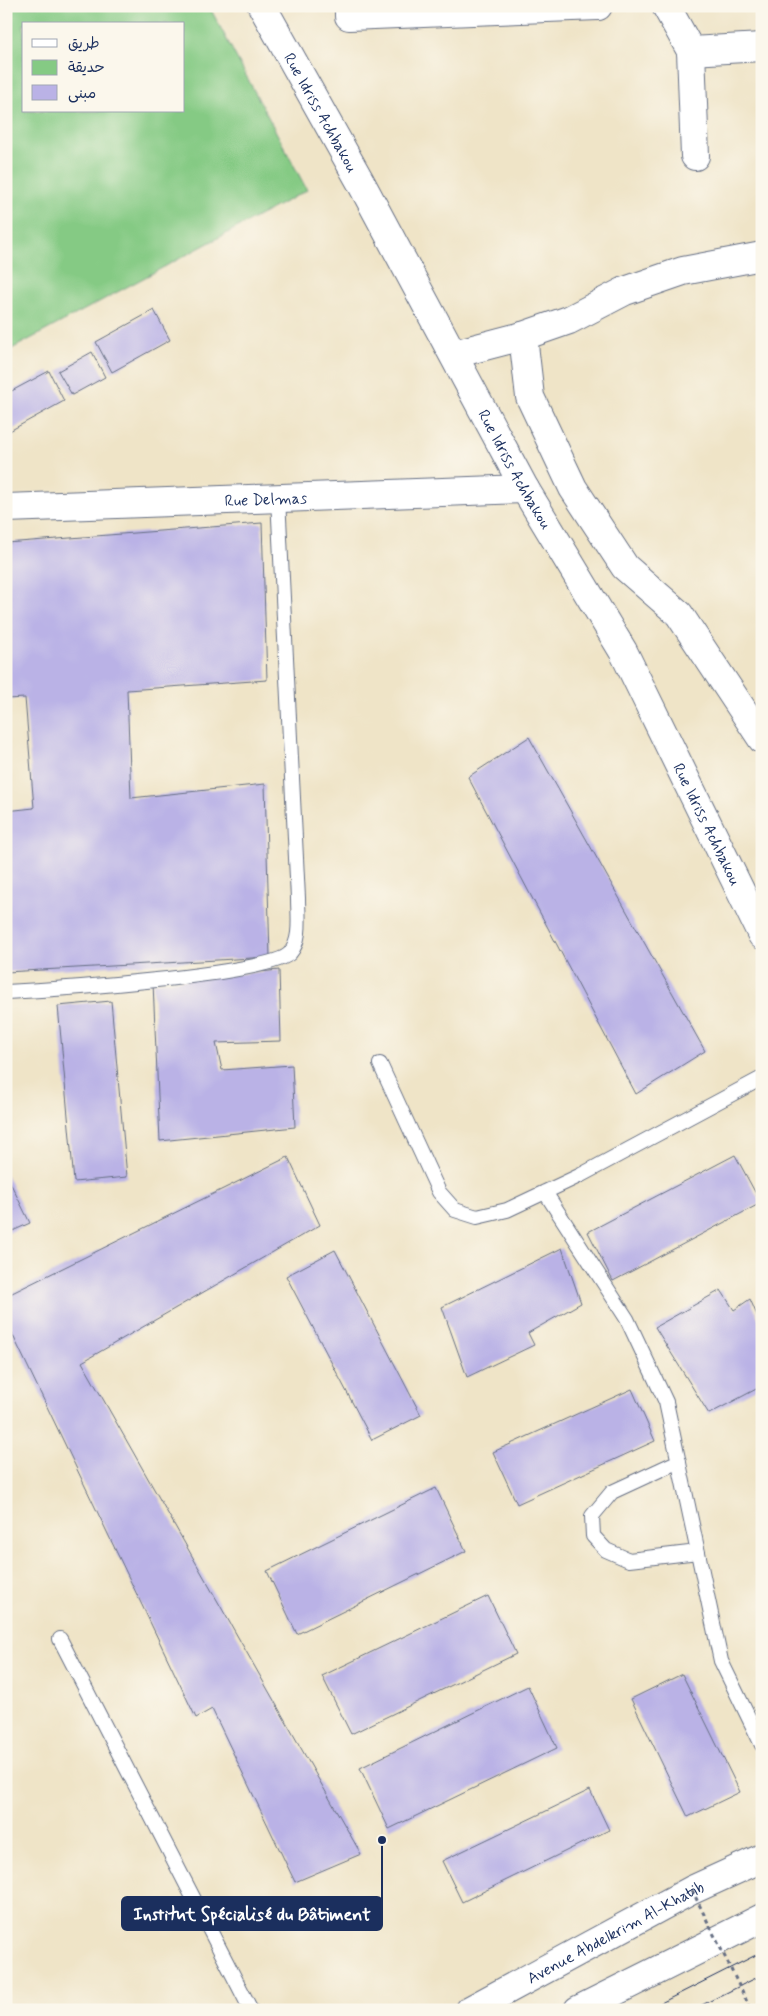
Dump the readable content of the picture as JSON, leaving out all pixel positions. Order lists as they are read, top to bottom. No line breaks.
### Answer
{"streets":{"main road":["Rue Idriss Achbakou","Rue Delmas","Avenue Abdelkrim Al-Khatib"]},"crossings":[["Rue Idriss Achbakou","Rue Delmas"]],"places":["Institut Spécialisé du Bâtiment"],"legend":["طريق","حديقة","مبنى"]}
